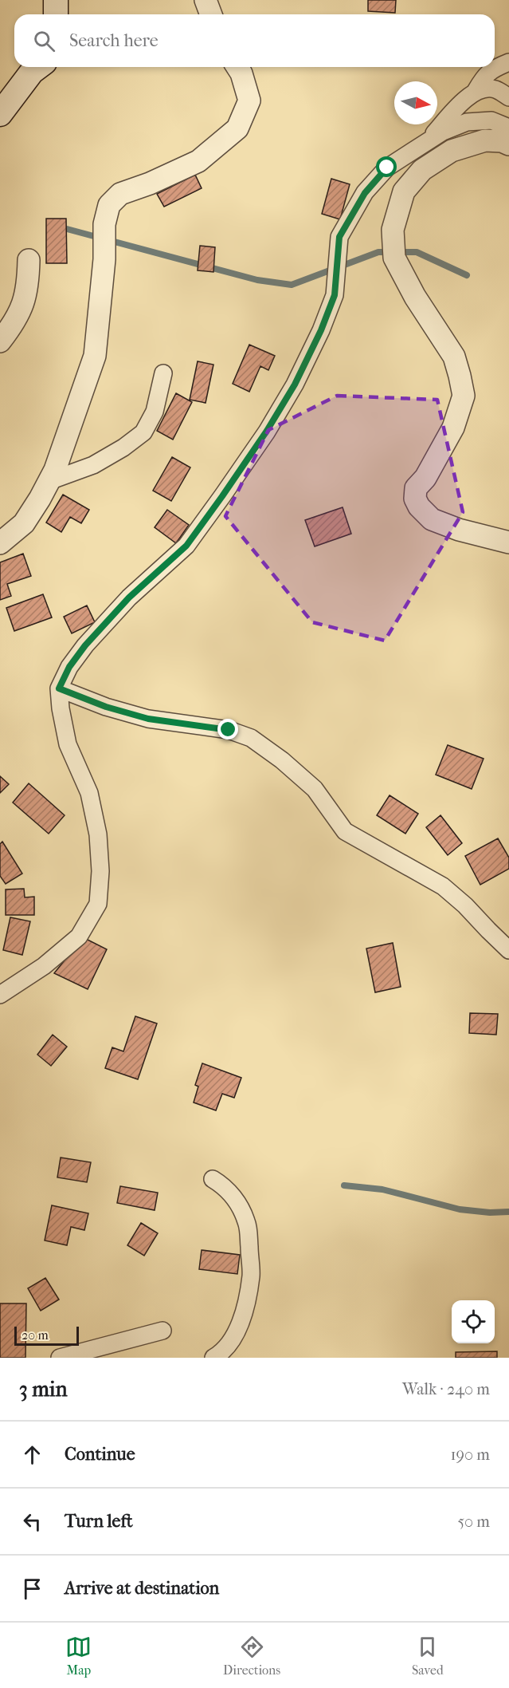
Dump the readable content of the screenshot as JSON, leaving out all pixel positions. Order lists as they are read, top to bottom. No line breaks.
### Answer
{"scale_bar":"20 m","north":"right","page":{"search":"Search here","scale":"20 m","heading":["3 min","Walk · 240 m"],"list":[["Continue","190 m"],["Turn left","50 m"],"Arrive at destination"],"nav":["Map","Directions","Saved"]}}
